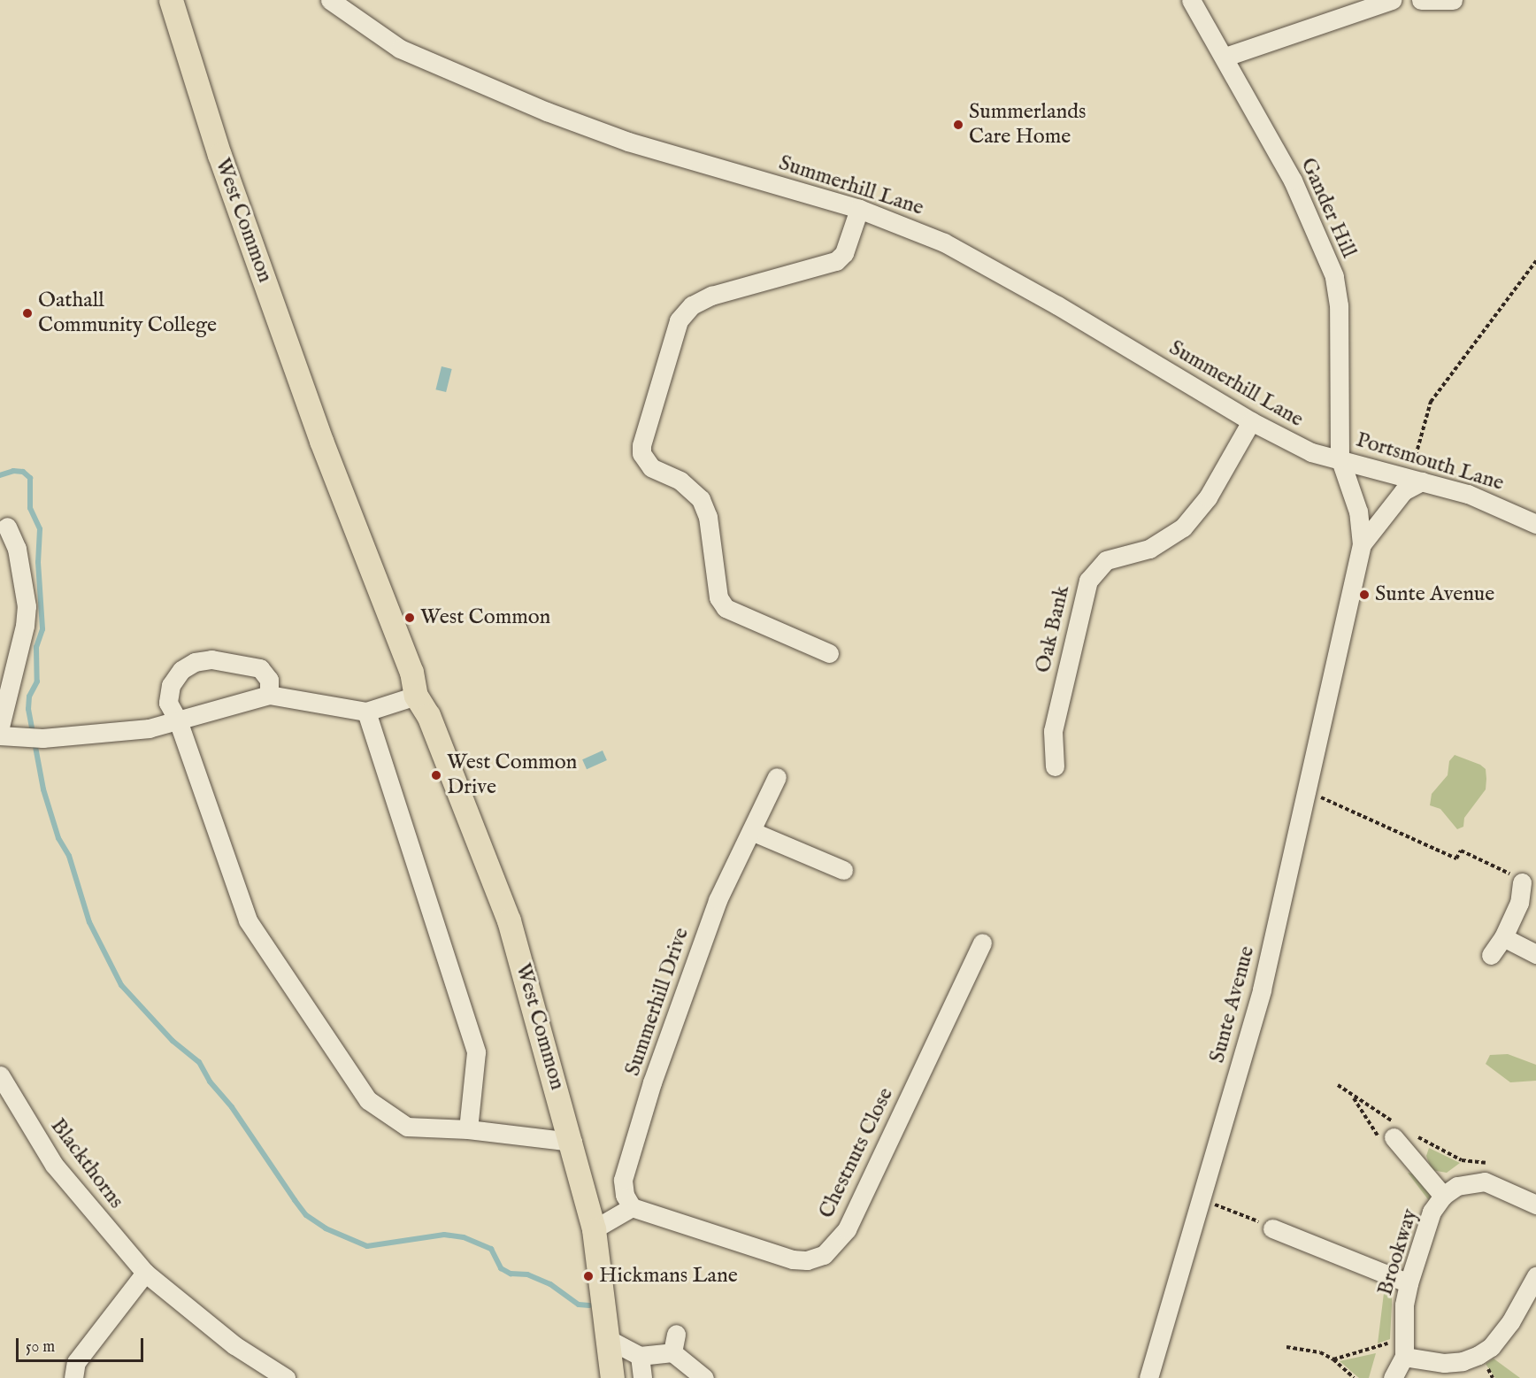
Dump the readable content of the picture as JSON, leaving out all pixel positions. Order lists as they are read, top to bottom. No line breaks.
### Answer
{"streets":{"main road":["West Common"],"street":["Summerhill Lane","Gander Hill","Portsmouth Lane","Oak Bank","Summerhill Drive","Sunte Avenue","Chestnuts Close","Blackthorns","Brookway"]},"crossings":[["Summerhill Lane","Gander Hill"],["Summerhill Lane","Portsmouth Lane"],["Summerhill Lane","Oak Bank"],["Summerhill Lane","Sunte Avenue"],["Gander Hill","Portsmouth Lane"],["Gander Hill","Sunte Avenue"],["Portsmouth Lane","Sunte Avenue"],["Summerhill Drive","Chestnuts Close"]],"places":["Summerlands Care Home","Oathall Community College","Sunte Avenue","West Common","West Common Drive","Hickmans Lane"],"scale_bar":"50 m"}
